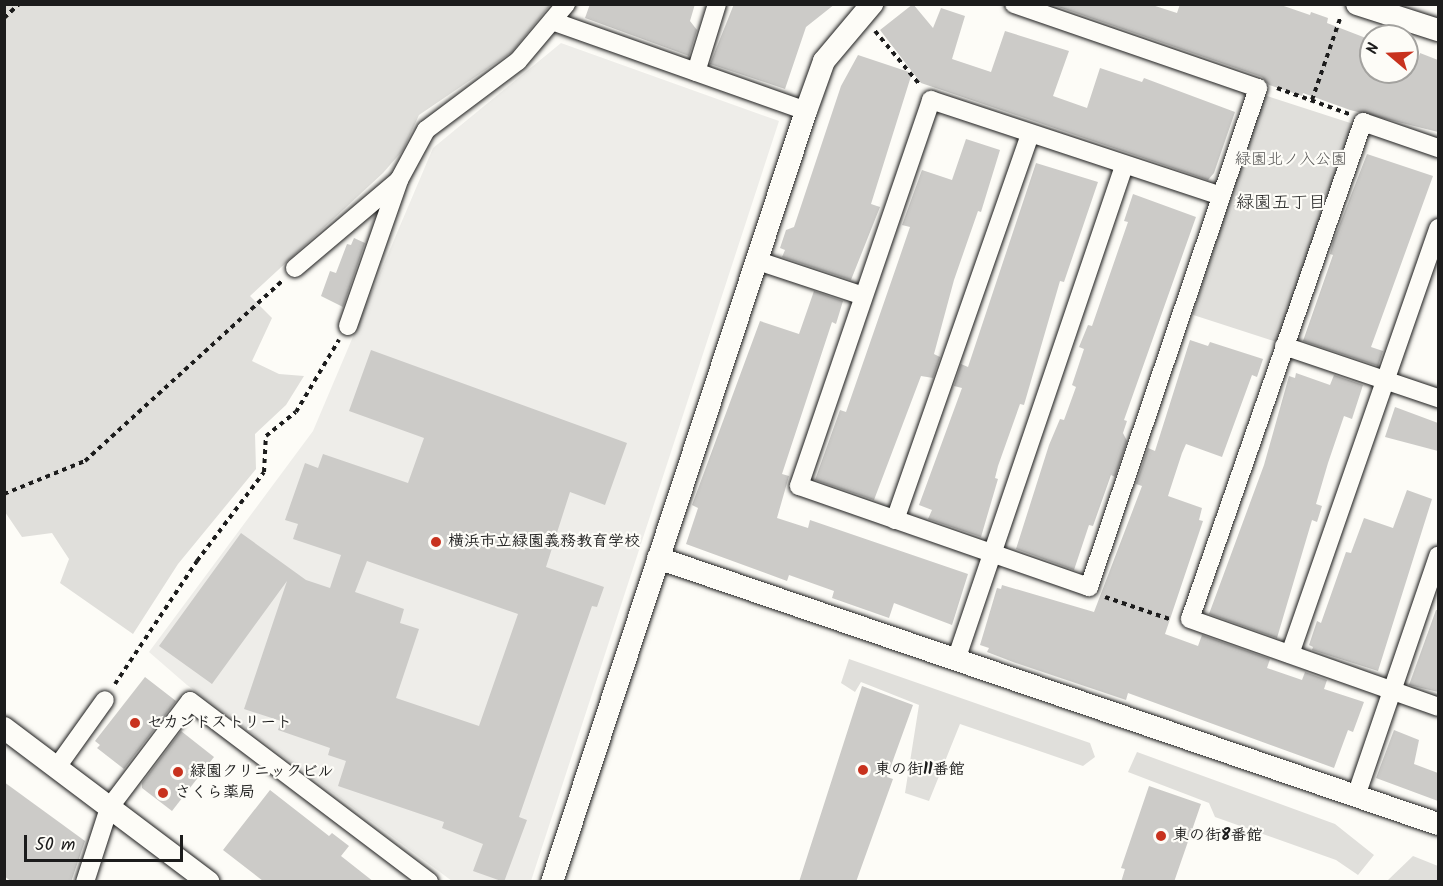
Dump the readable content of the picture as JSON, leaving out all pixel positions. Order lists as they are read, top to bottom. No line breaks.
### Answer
{"districts":["緑園五丁目"],"parks":["緑園北ノ入公園"],"places":["横浜市立緑園義務教育学校","セカンドストリート","東の街11番館","緑園クリニックビル","さくら薬局","東の街8番館"],"scale_bar":"50 m","north":"left"}
